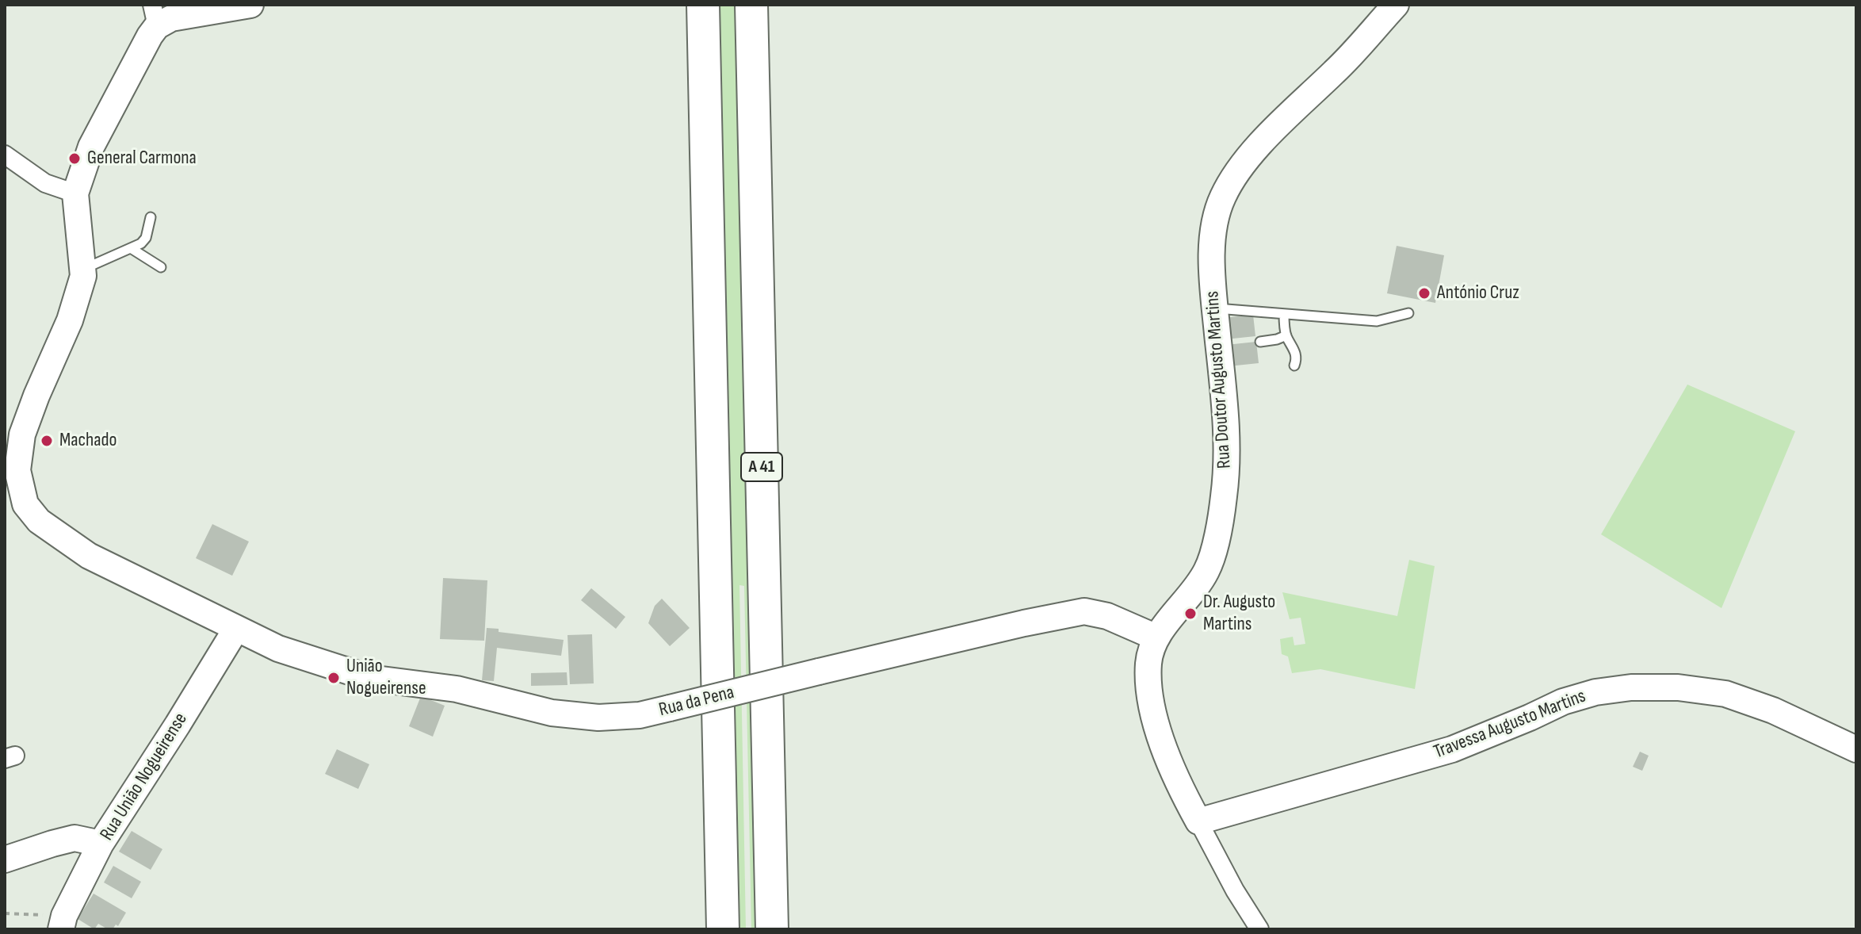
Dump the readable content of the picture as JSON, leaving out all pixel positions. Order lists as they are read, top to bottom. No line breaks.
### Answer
{"streets":{"highway":["A 41"],"street":["Rua Doutor Augusto Martins","Rua da Pena","Travessa Augusto Martins","Rua União Nogueirense"]},"crossings":[["Rua Doutor Augusto Martins","Rua da Pena"],["Rua Doutor Augusto Martins","Travessa Augusto Martins"],["Rua da Pena","Rua União Nogueirense"]],"places":["General Carmona","António Cruz","Machado","Dr. Augusto Martins","União Nogueirense"]}
